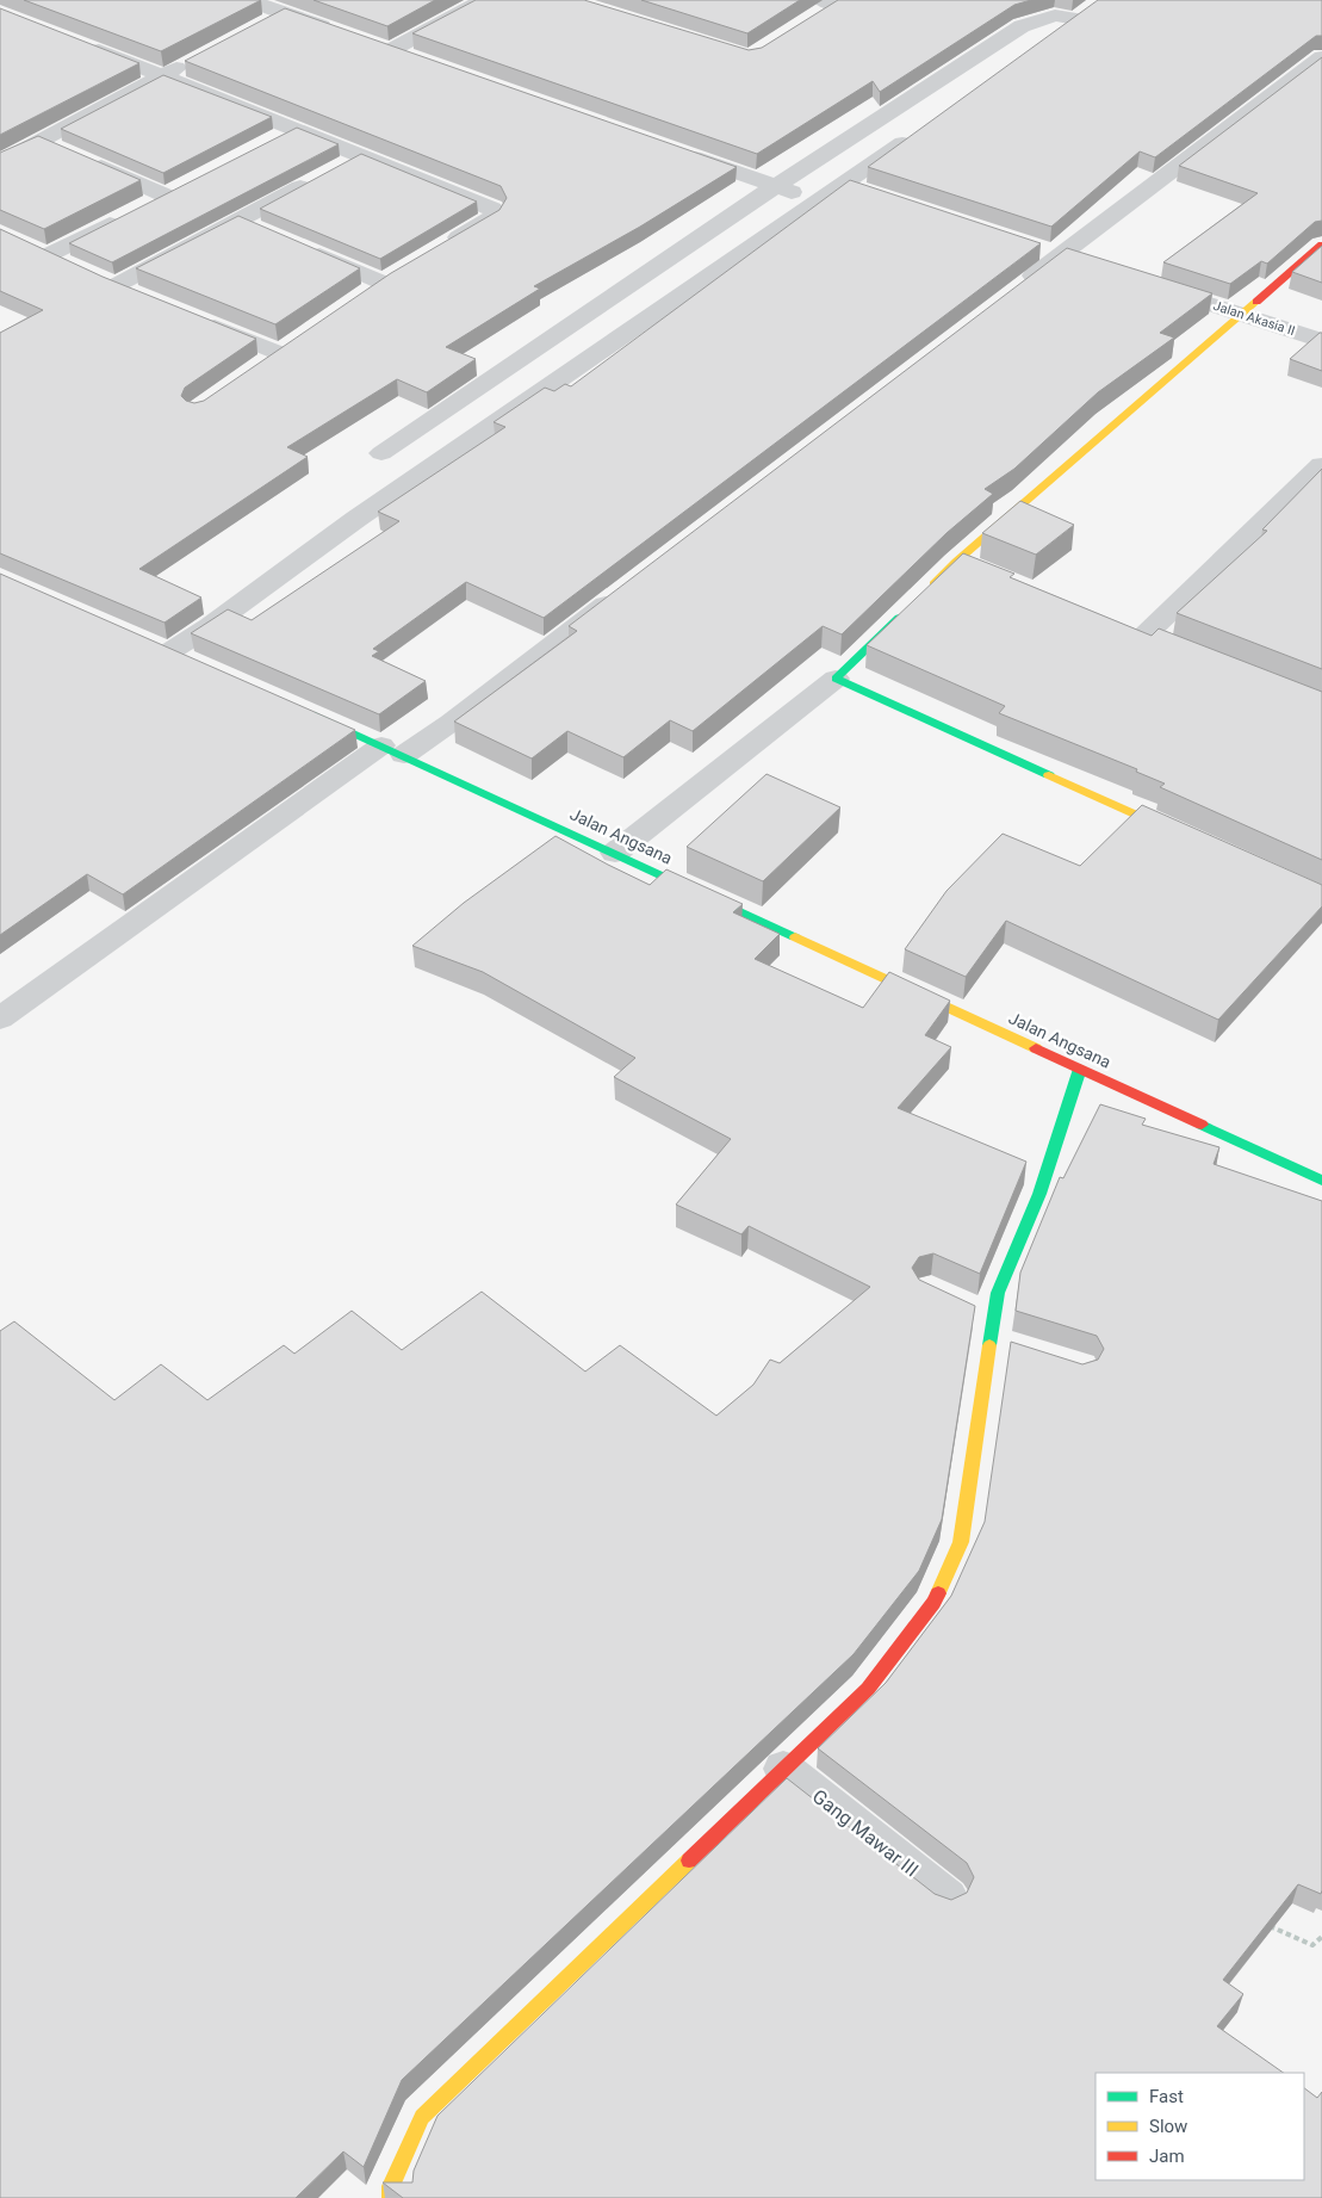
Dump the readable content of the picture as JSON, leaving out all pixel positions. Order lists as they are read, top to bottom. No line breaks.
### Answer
{"streets":{"street":["Jalan Akasia II","Jalan Angsana","Gang Mawar III"]},"legend":["Fast","Slow","Jam"]}
